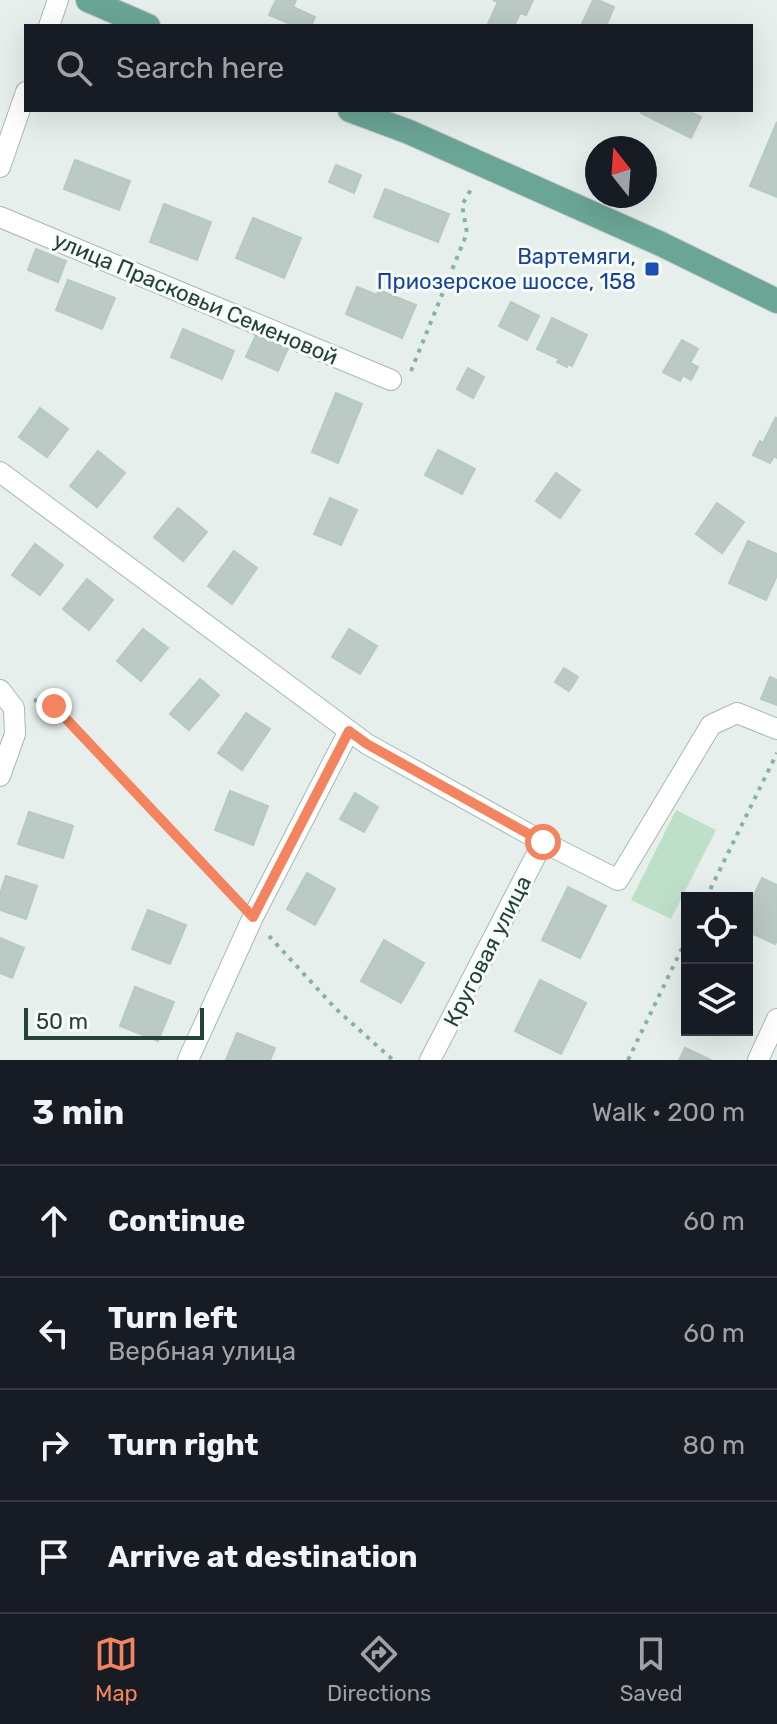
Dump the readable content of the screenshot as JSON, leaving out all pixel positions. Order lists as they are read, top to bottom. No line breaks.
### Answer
{"streets":{"street":["улица Прасковьи Семеновой","Круговая улица"]},"places":{"transit":["Вартемяги, Приозерское шоссе, 158"]},"scale_bar":"50 m","north":"top","page":{"search":"Search here","scale":"50 m","heading":["3 min","Walk · 200 m"],"list":[["Continue","60 m"],["Turn left","Вербная улица","60 m"],["Turn right","80 m"],"Arrive at destination"],"nav":["Map","Directions","Saved"]}}
